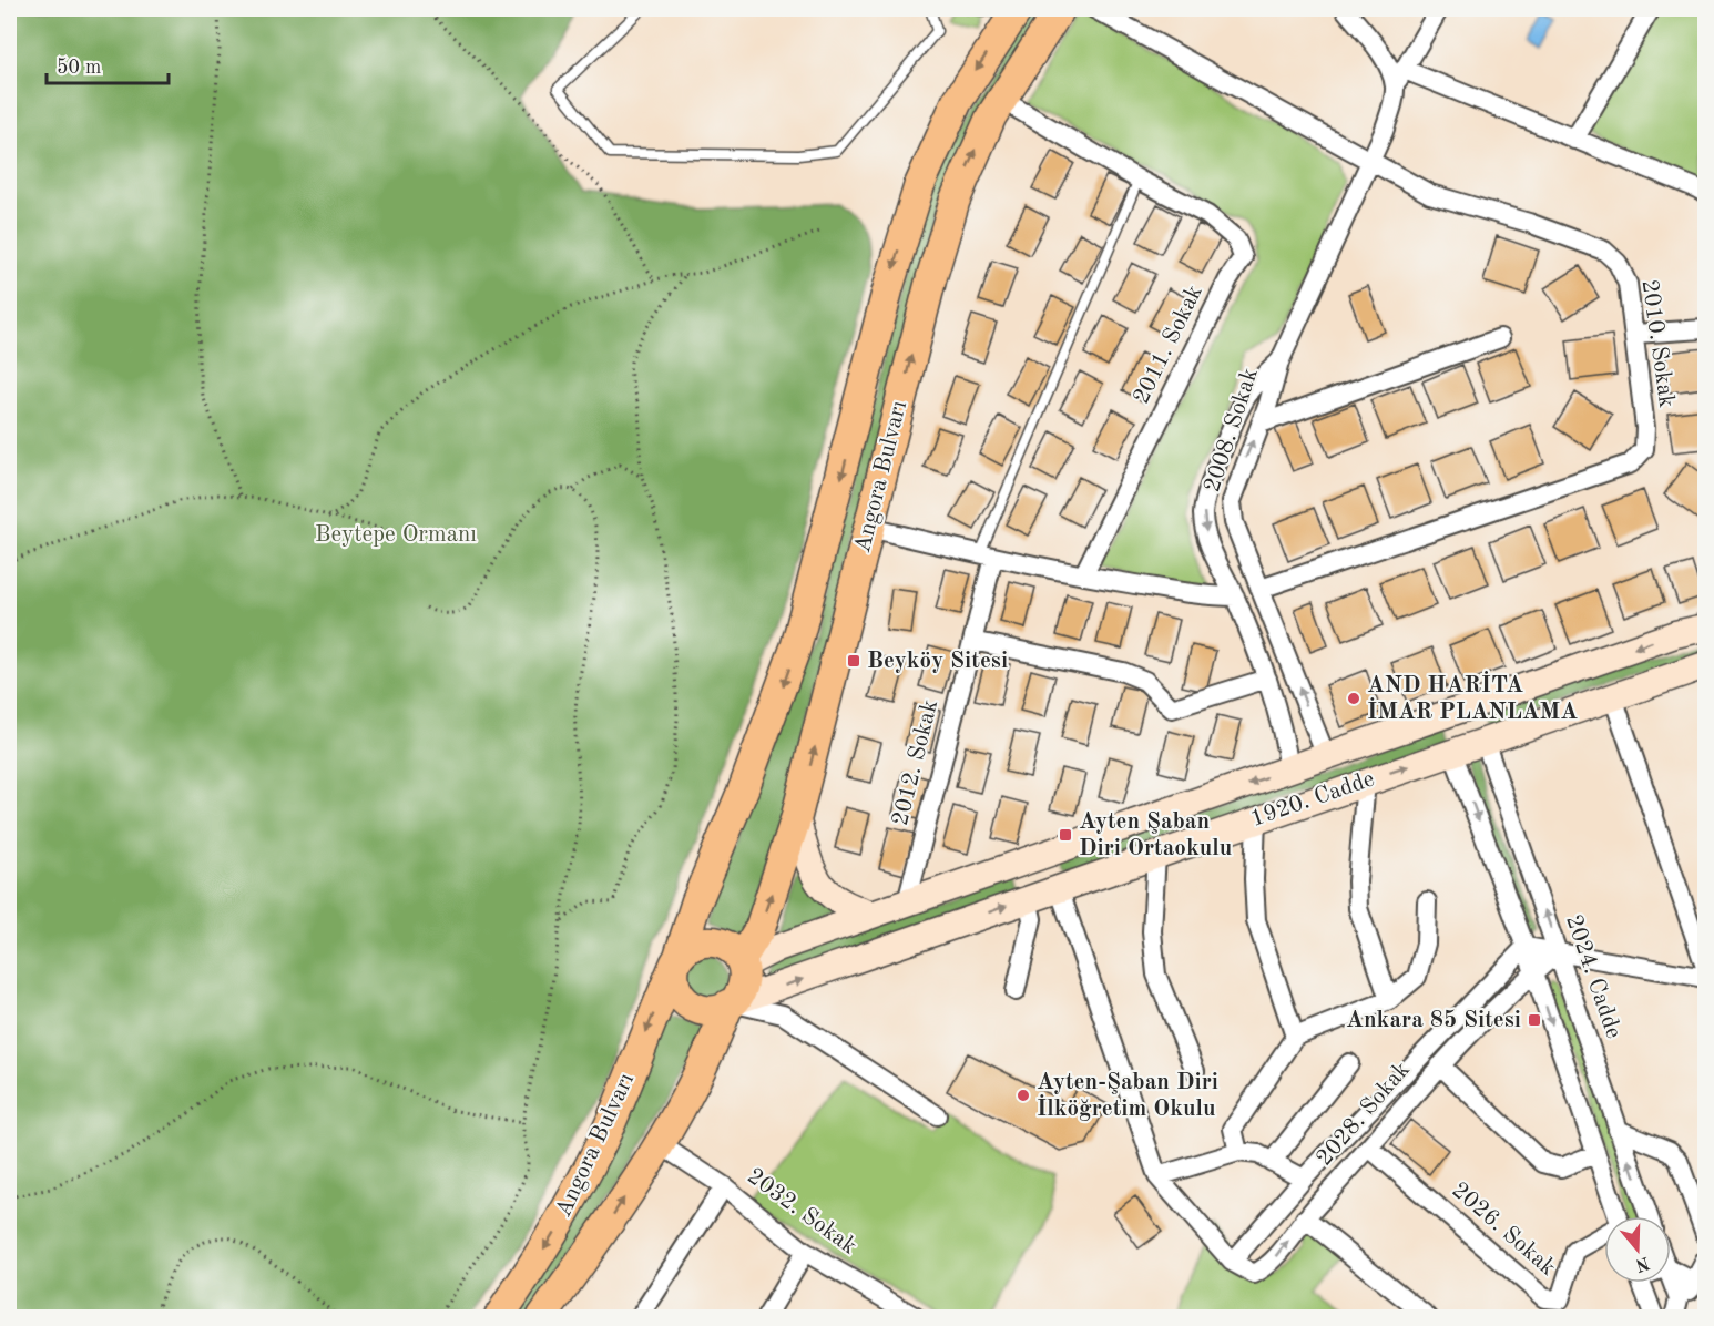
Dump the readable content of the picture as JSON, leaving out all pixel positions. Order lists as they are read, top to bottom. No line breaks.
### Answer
{"streets":{"main road":["Angora Bulvarı","1920. Cadde"],"street":["2010. Sokak","2011. Sokak","2008. Sokak","2012. Sokak","2024. Cadde","2028. Sokak","2032. Sokak","2026. Sokak"]},"crossings":[["2010. Sokak","2008. Sokak"],["2011. Sokak","Angora Bulvarı"],["2008. Sokak","1920. Cadde"],["Angora Bulvarı","1920. Cadde"],["Angora Bulvarı","2032. Sokak"],["2012. Sokak","1920. Cadde"],["1920. Cadde","2024. Cadde"],["2024. Cadde","2028. Sokak"],["2028. Sokak","2026. Sokak"]],"parks":["Beytepe Ormanı"],"places":{"transit":["Beyköy Sitesi","Ayten Şaban Diri Ortaokulu","Ankara 85 Sitesi"],"other":["AND HARİTA İMAR PLANLAMA","Ayten-Şaban Diri İlköğretim Okulu"]},"scale_bar":"50 m","north":"bottom"}
